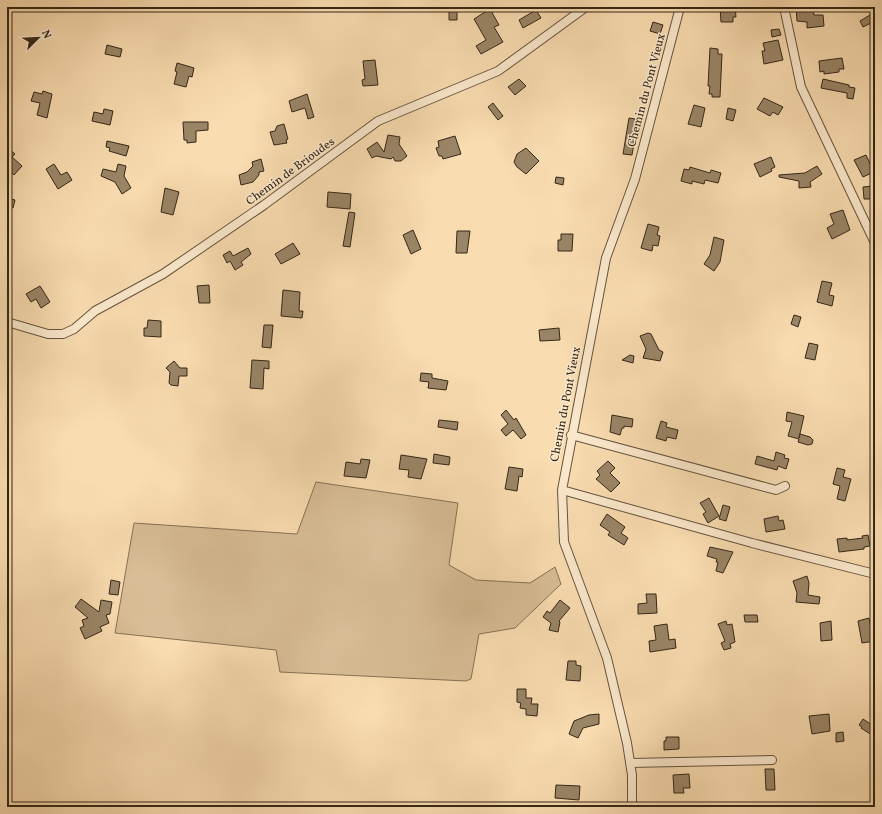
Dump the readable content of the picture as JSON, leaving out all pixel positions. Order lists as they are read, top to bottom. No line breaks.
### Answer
{"streets":{"street":["Chemin du Pont Vieux","Chemin de Brioudes"]},"north":"top right"}
